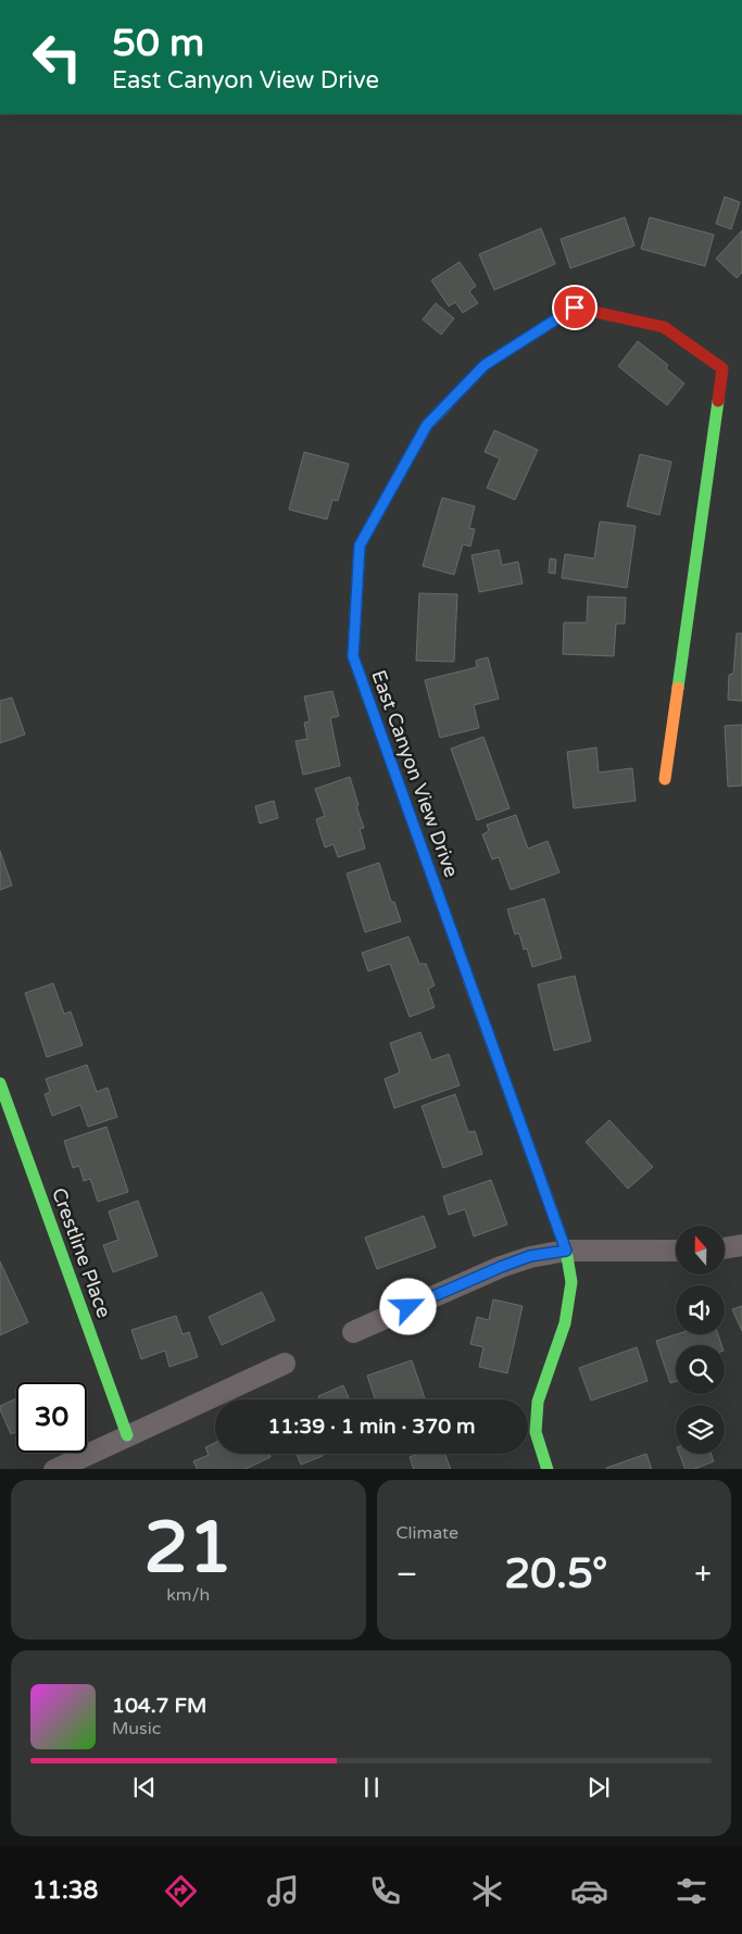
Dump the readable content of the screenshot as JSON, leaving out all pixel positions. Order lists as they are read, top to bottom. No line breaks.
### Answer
{"streets":{"street":["East Canyon View Drive","Crestline Place"]},"north":"top","page":{"turn":["50 m","East Canyon View Drive"],"limit":"30","trip":"11:39 · 1 min · 370 m","tile":[["21","km/h"],"Climate"],"heat":["−","20.5°","+"],"song":["104.7 FM","Music"],"tabs":"11:38"}}
